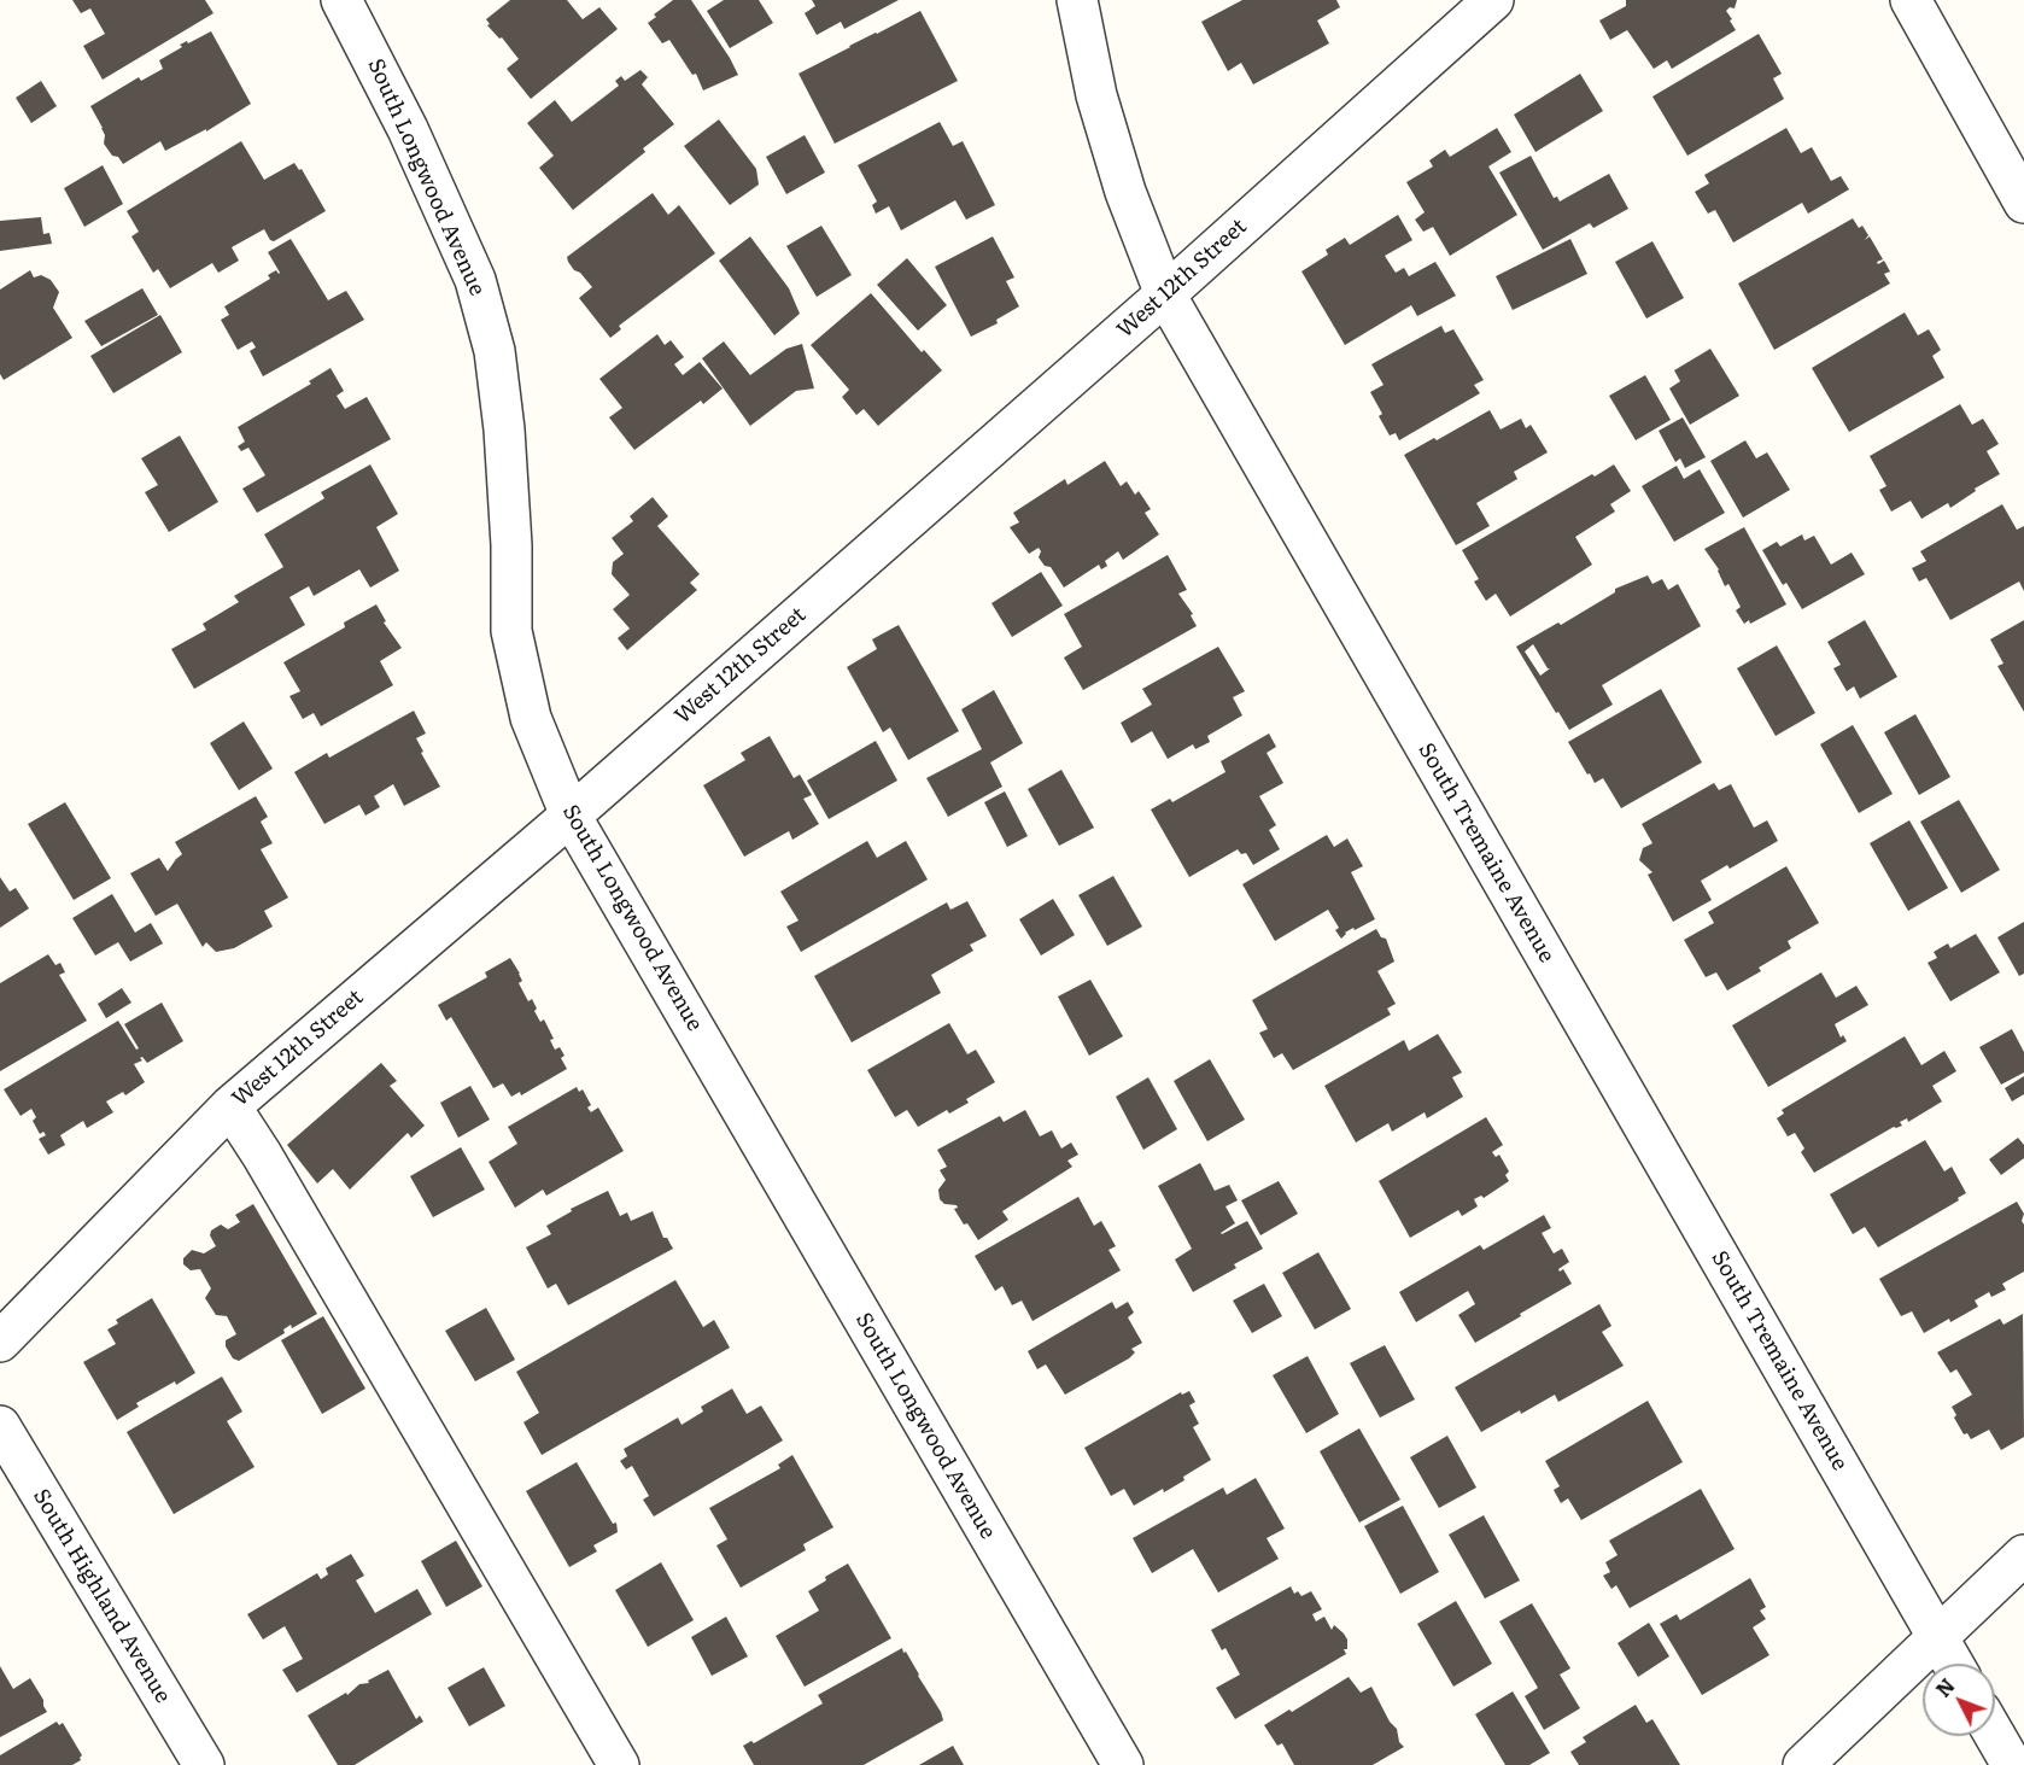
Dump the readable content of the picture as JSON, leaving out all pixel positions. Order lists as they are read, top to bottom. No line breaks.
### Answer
{"streets":{"street":["South Longwood Avenue","West 12th Street","South Tremaine Avenue","South Highland Avenue"]},"crossings":[["South Longwood Avenue","West 12th Street"],["West 12th Street","South Tremaine Avenue"]],"north":"top left"}
